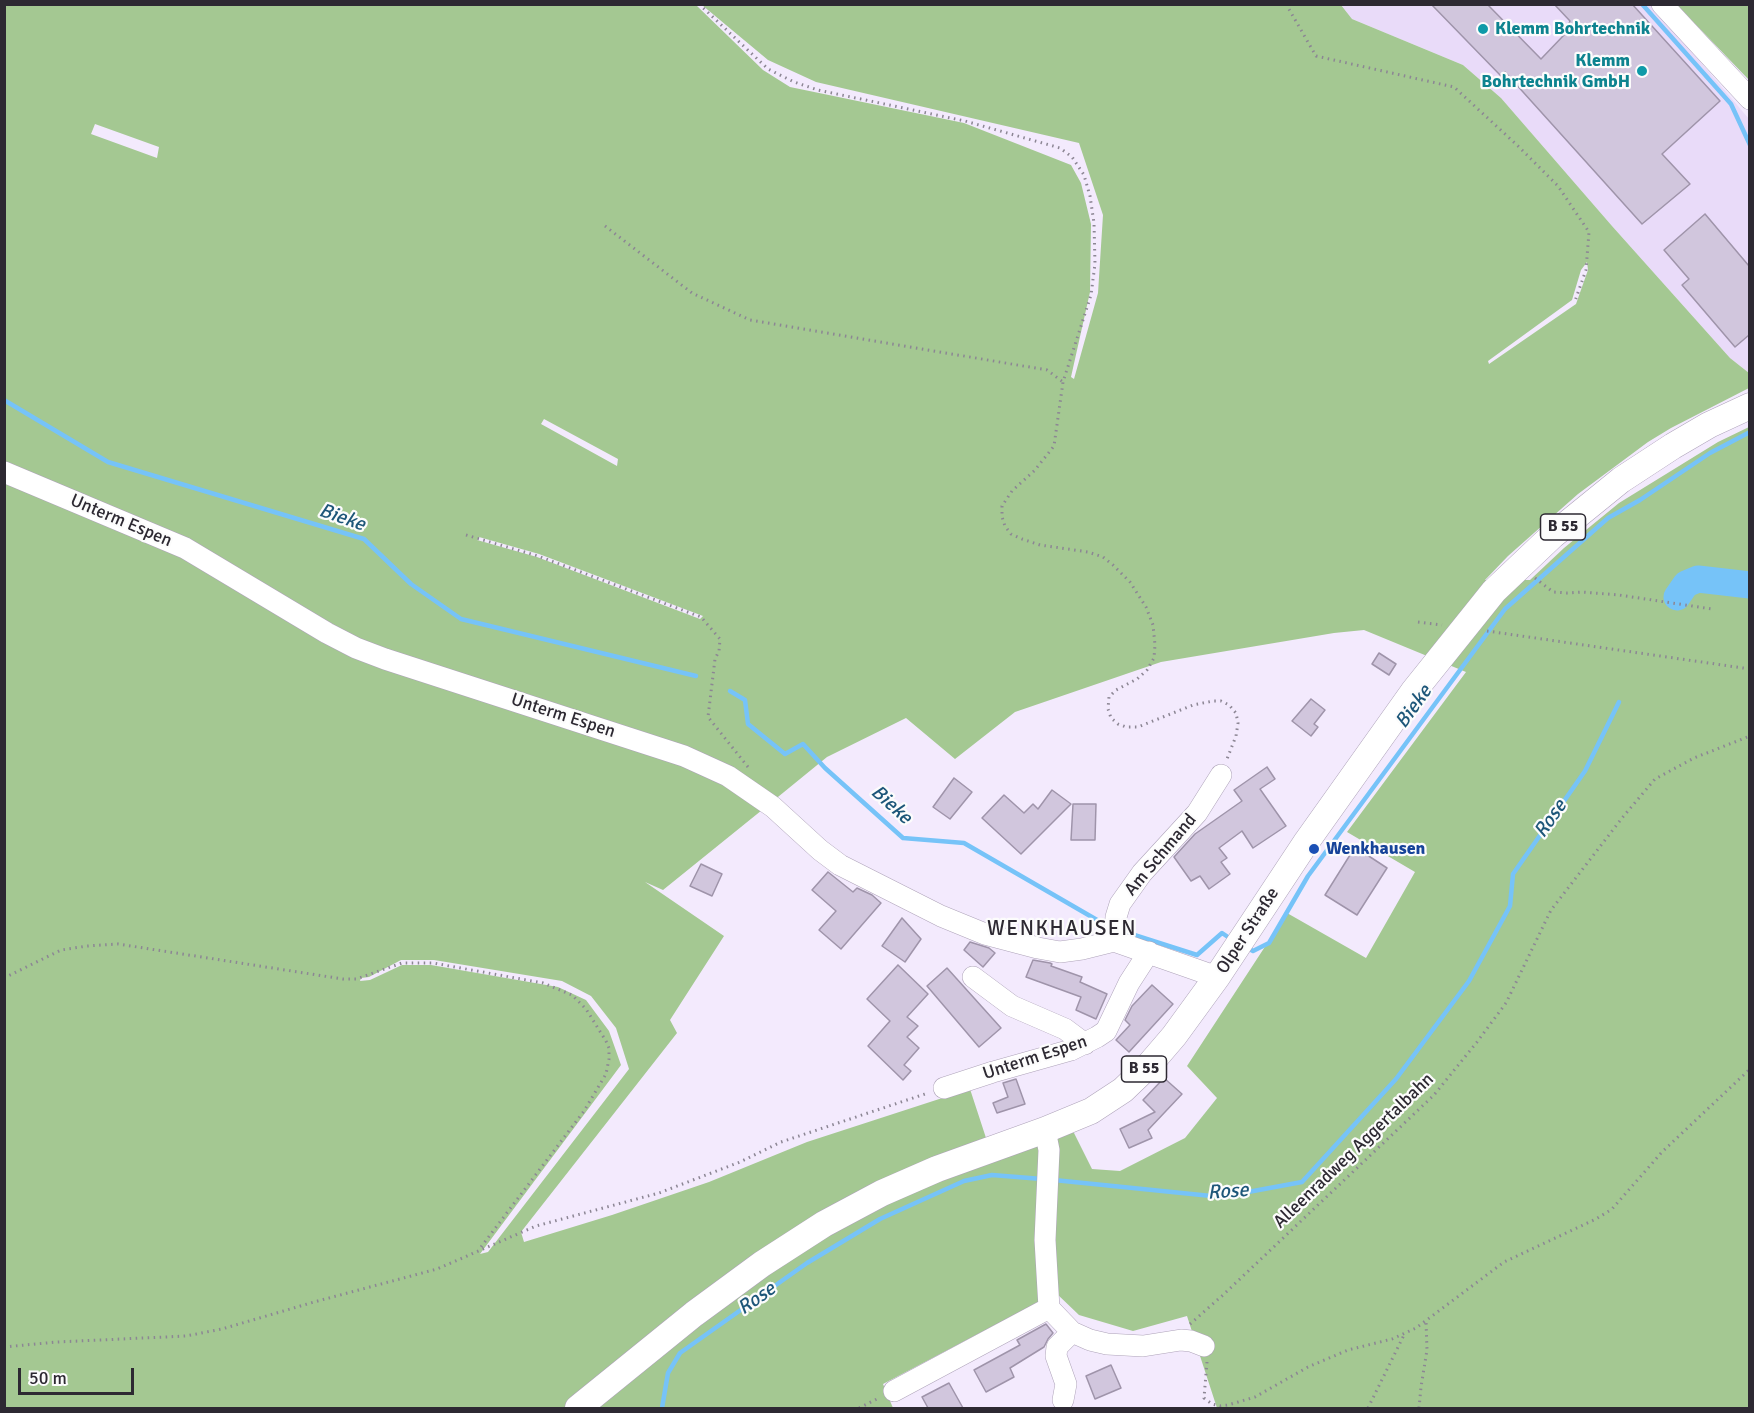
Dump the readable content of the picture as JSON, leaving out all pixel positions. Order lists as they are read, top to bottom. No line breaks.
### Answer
{"streets":{"main road":["B 55","Olper Straße"],"street":["Unterm Espen","Am Schmand"],"path":["Alleenradweg Aggertalbahn"]},"crossings":[["Unterm Espen","Am Schmand"],["B 55","Olper Straße"]],"districts":["WENKHAUSEN"],"water":["Bieke","Rose"],"places":["Klemm Bohrtechnik","Klemm Bohrtechnik GmbH","Wenkhausen"],"scale_bar":"50 m"}
